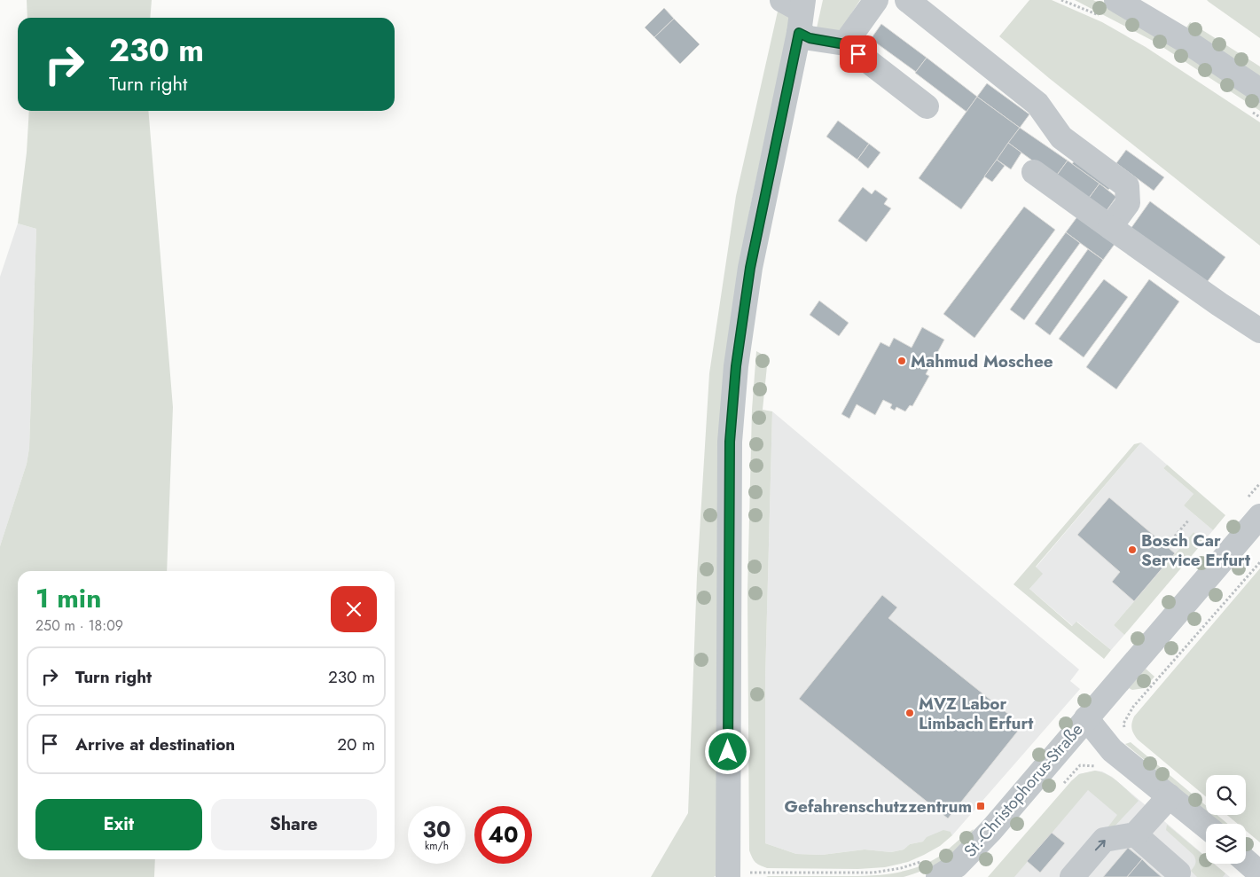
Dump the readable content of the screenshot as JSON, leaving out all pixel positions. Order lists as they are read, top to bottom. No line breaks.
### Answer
{"streets":{"street":["St.-Christophorus-Straße"]},"places":{"other":["Mahmud Moschee","Bosch Car Service Erfurt","MVZ Labor Limbach Erfurt"],"transit":["Gefahrenschutzzentrum"]},"page":{"turn":["230 m","Turn right"],"heading":["1 min","250 m · 18:09"],"list":[{"name":"Turn right","value":"230 m"},{"name":"Arrive at destination","value":"20 m"}],"buttons":["Exit","Share"],"speed":"30 km/h","limit":"40"}}
